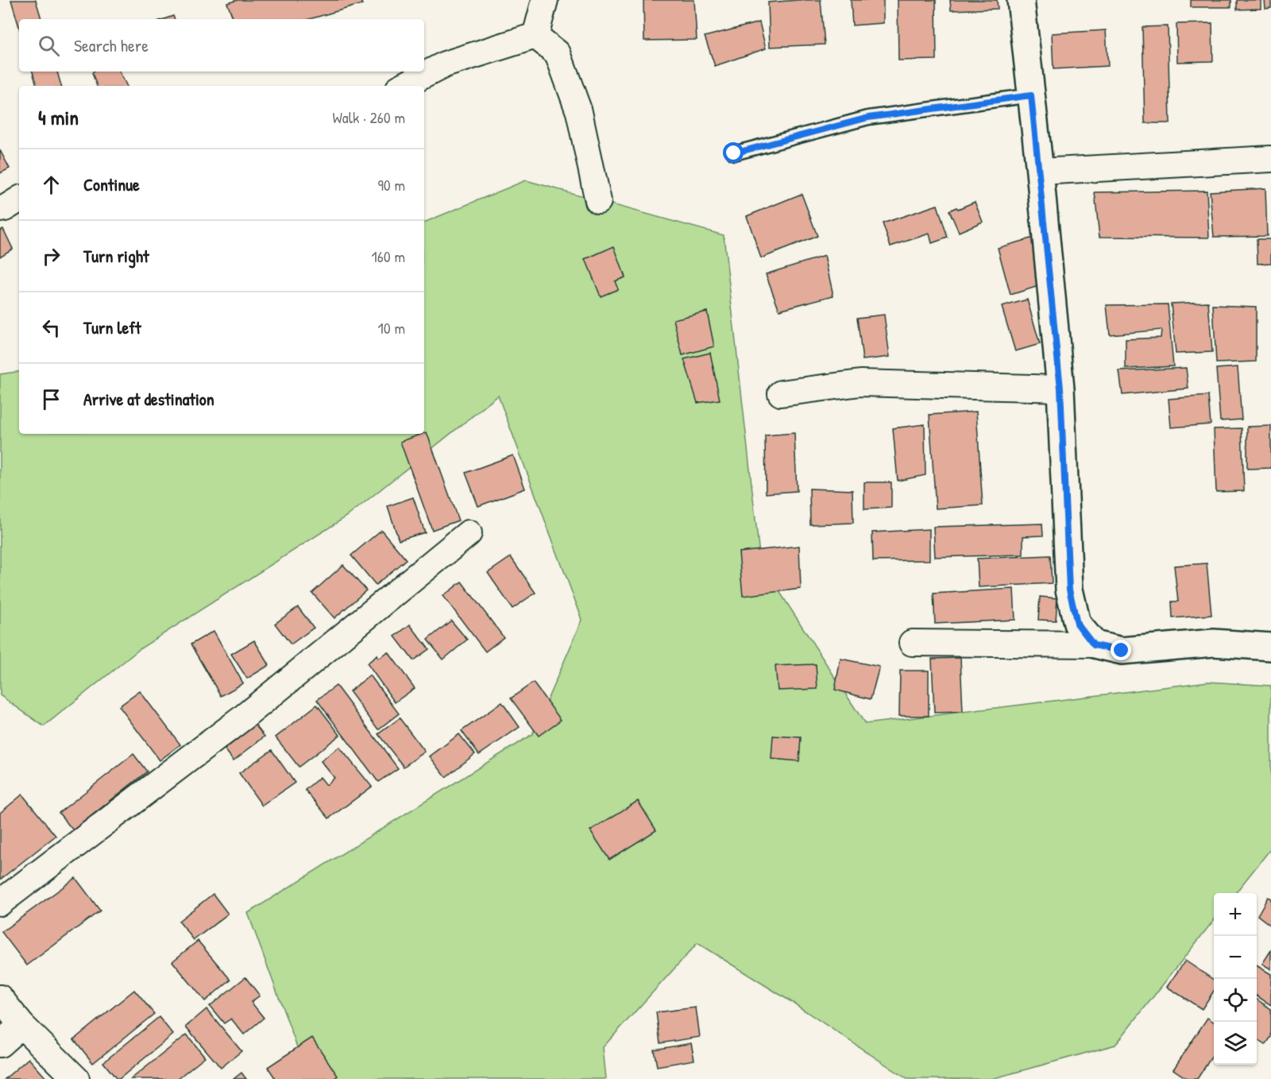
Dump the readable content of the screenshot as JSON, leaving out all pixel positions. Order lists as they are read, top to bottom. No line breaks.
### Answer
{"page":{"search":"Search here","heading":["4 min","Walk · 260 m"],"list":[["Continue","90 m"],["Turn right","160 m"],["Turn left","10 m"],"Arrive at destination"],"map_buttons":["+","−"]}}
